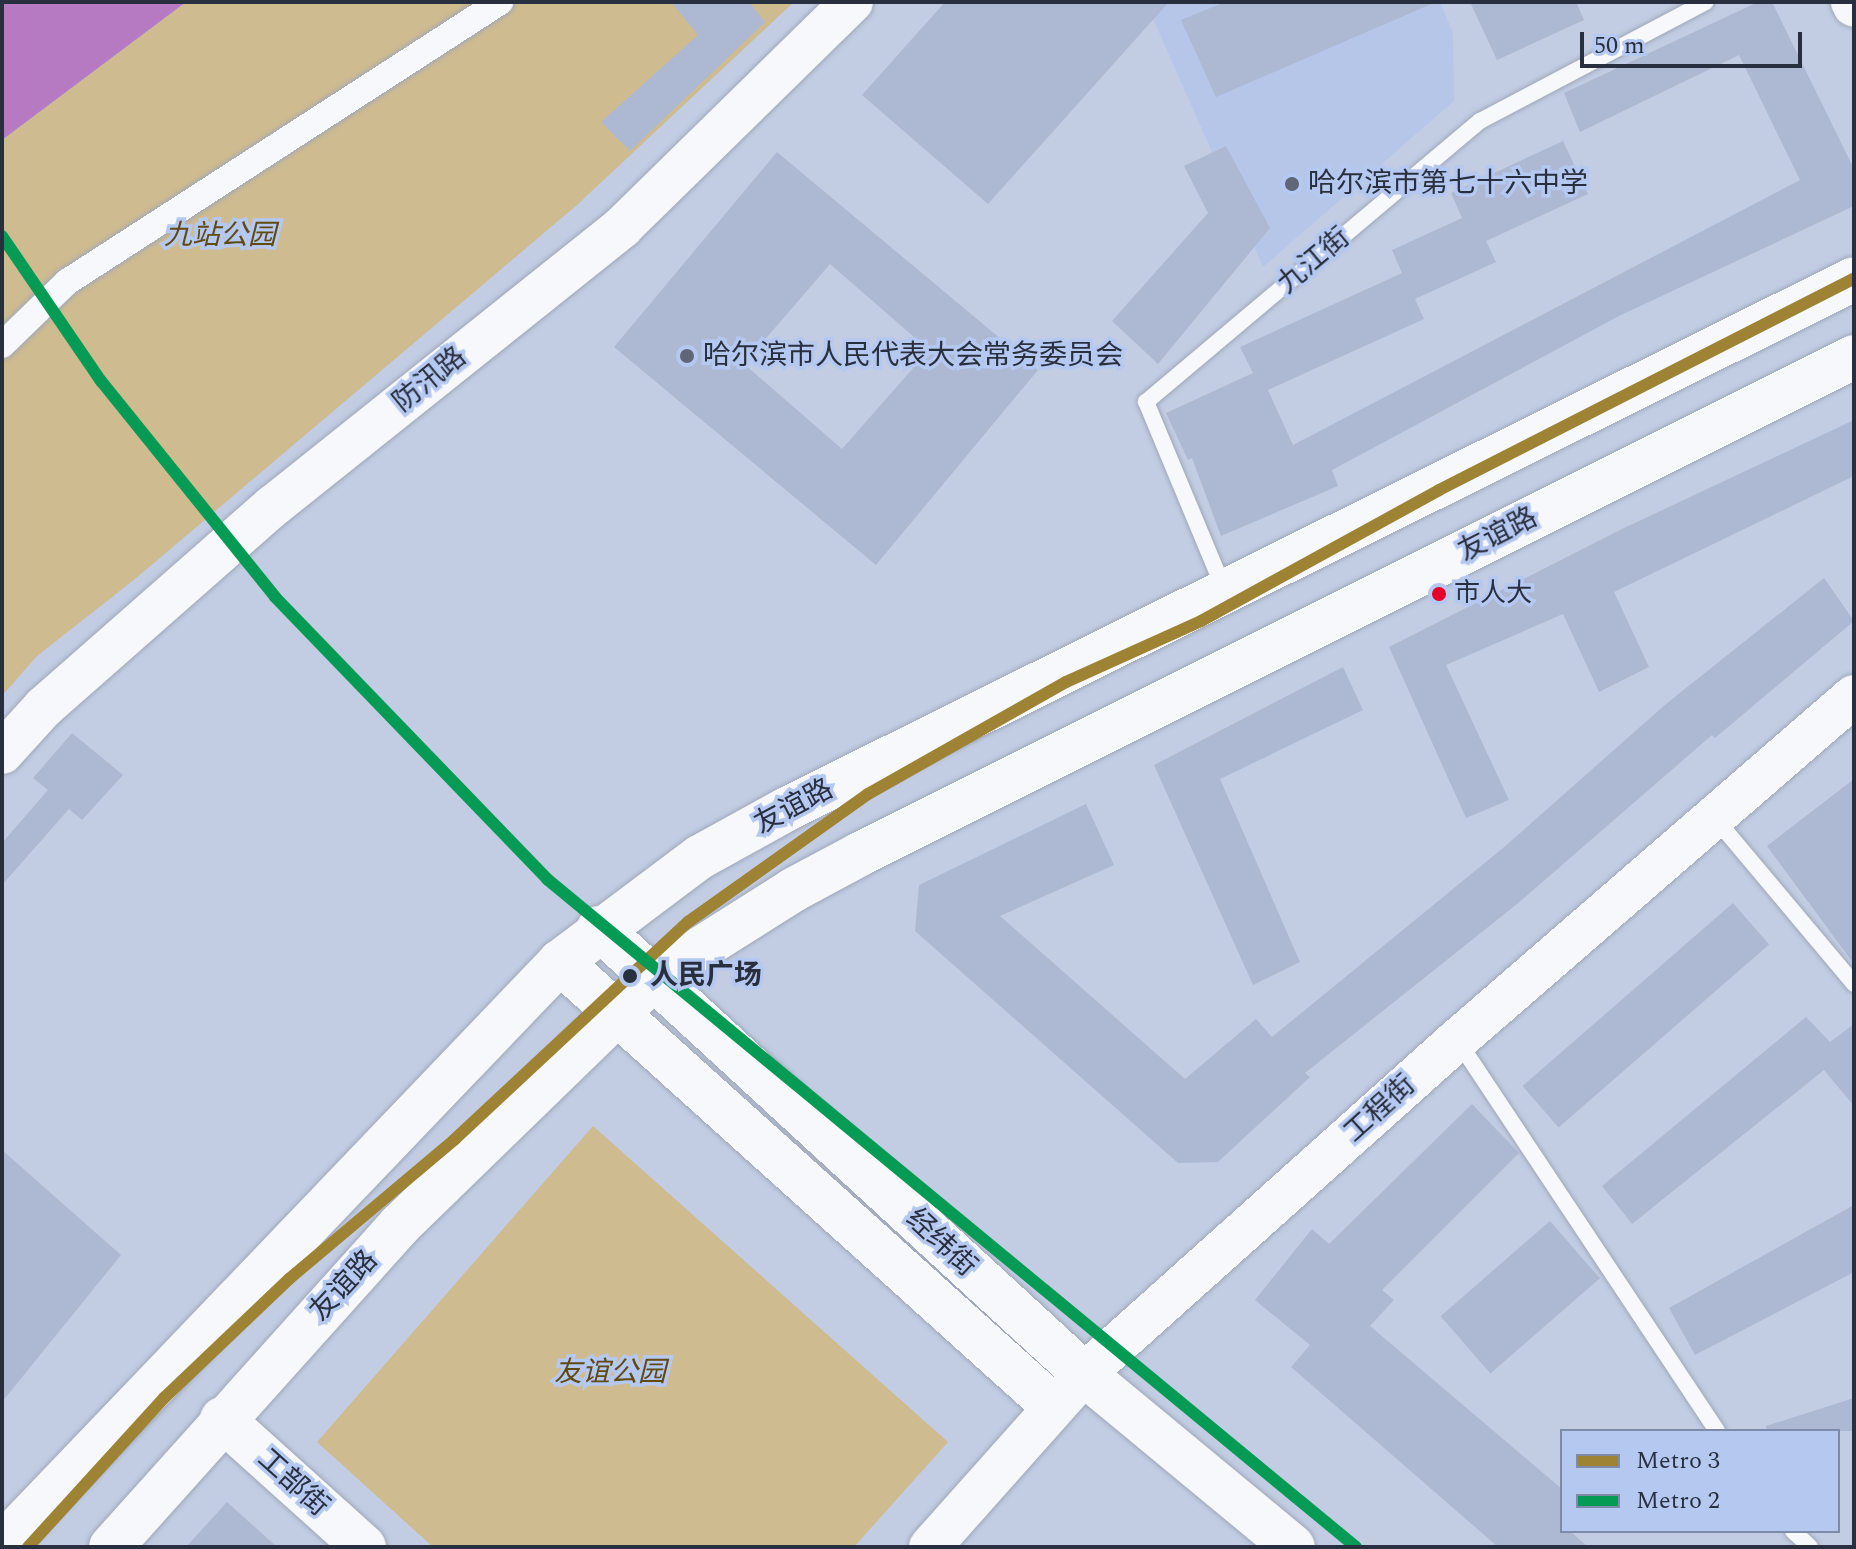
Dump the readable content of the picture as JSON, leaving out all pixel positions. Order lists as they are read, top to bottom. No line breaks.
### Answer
{"streets":{"main road":["友谊路","经纬街","工部街"],"street":["防汛路","工程街"],"lane":["九江街"]},"crossings":[["九江街","友谊路"],["友谊路","经纬街"],["友谊路","工部街"],["工程街","经纬街"]],"parks":["九站公园","友谊公园"],"places":["哈尔滨市第七十六中学","哈尔滨市人民代表大会常务委员会","市人大","人民广场"],"lines":["metro line 2","metro line 3"],"legend":["Metro 3","Metro 2"],"scale_bar":"50 m"}
